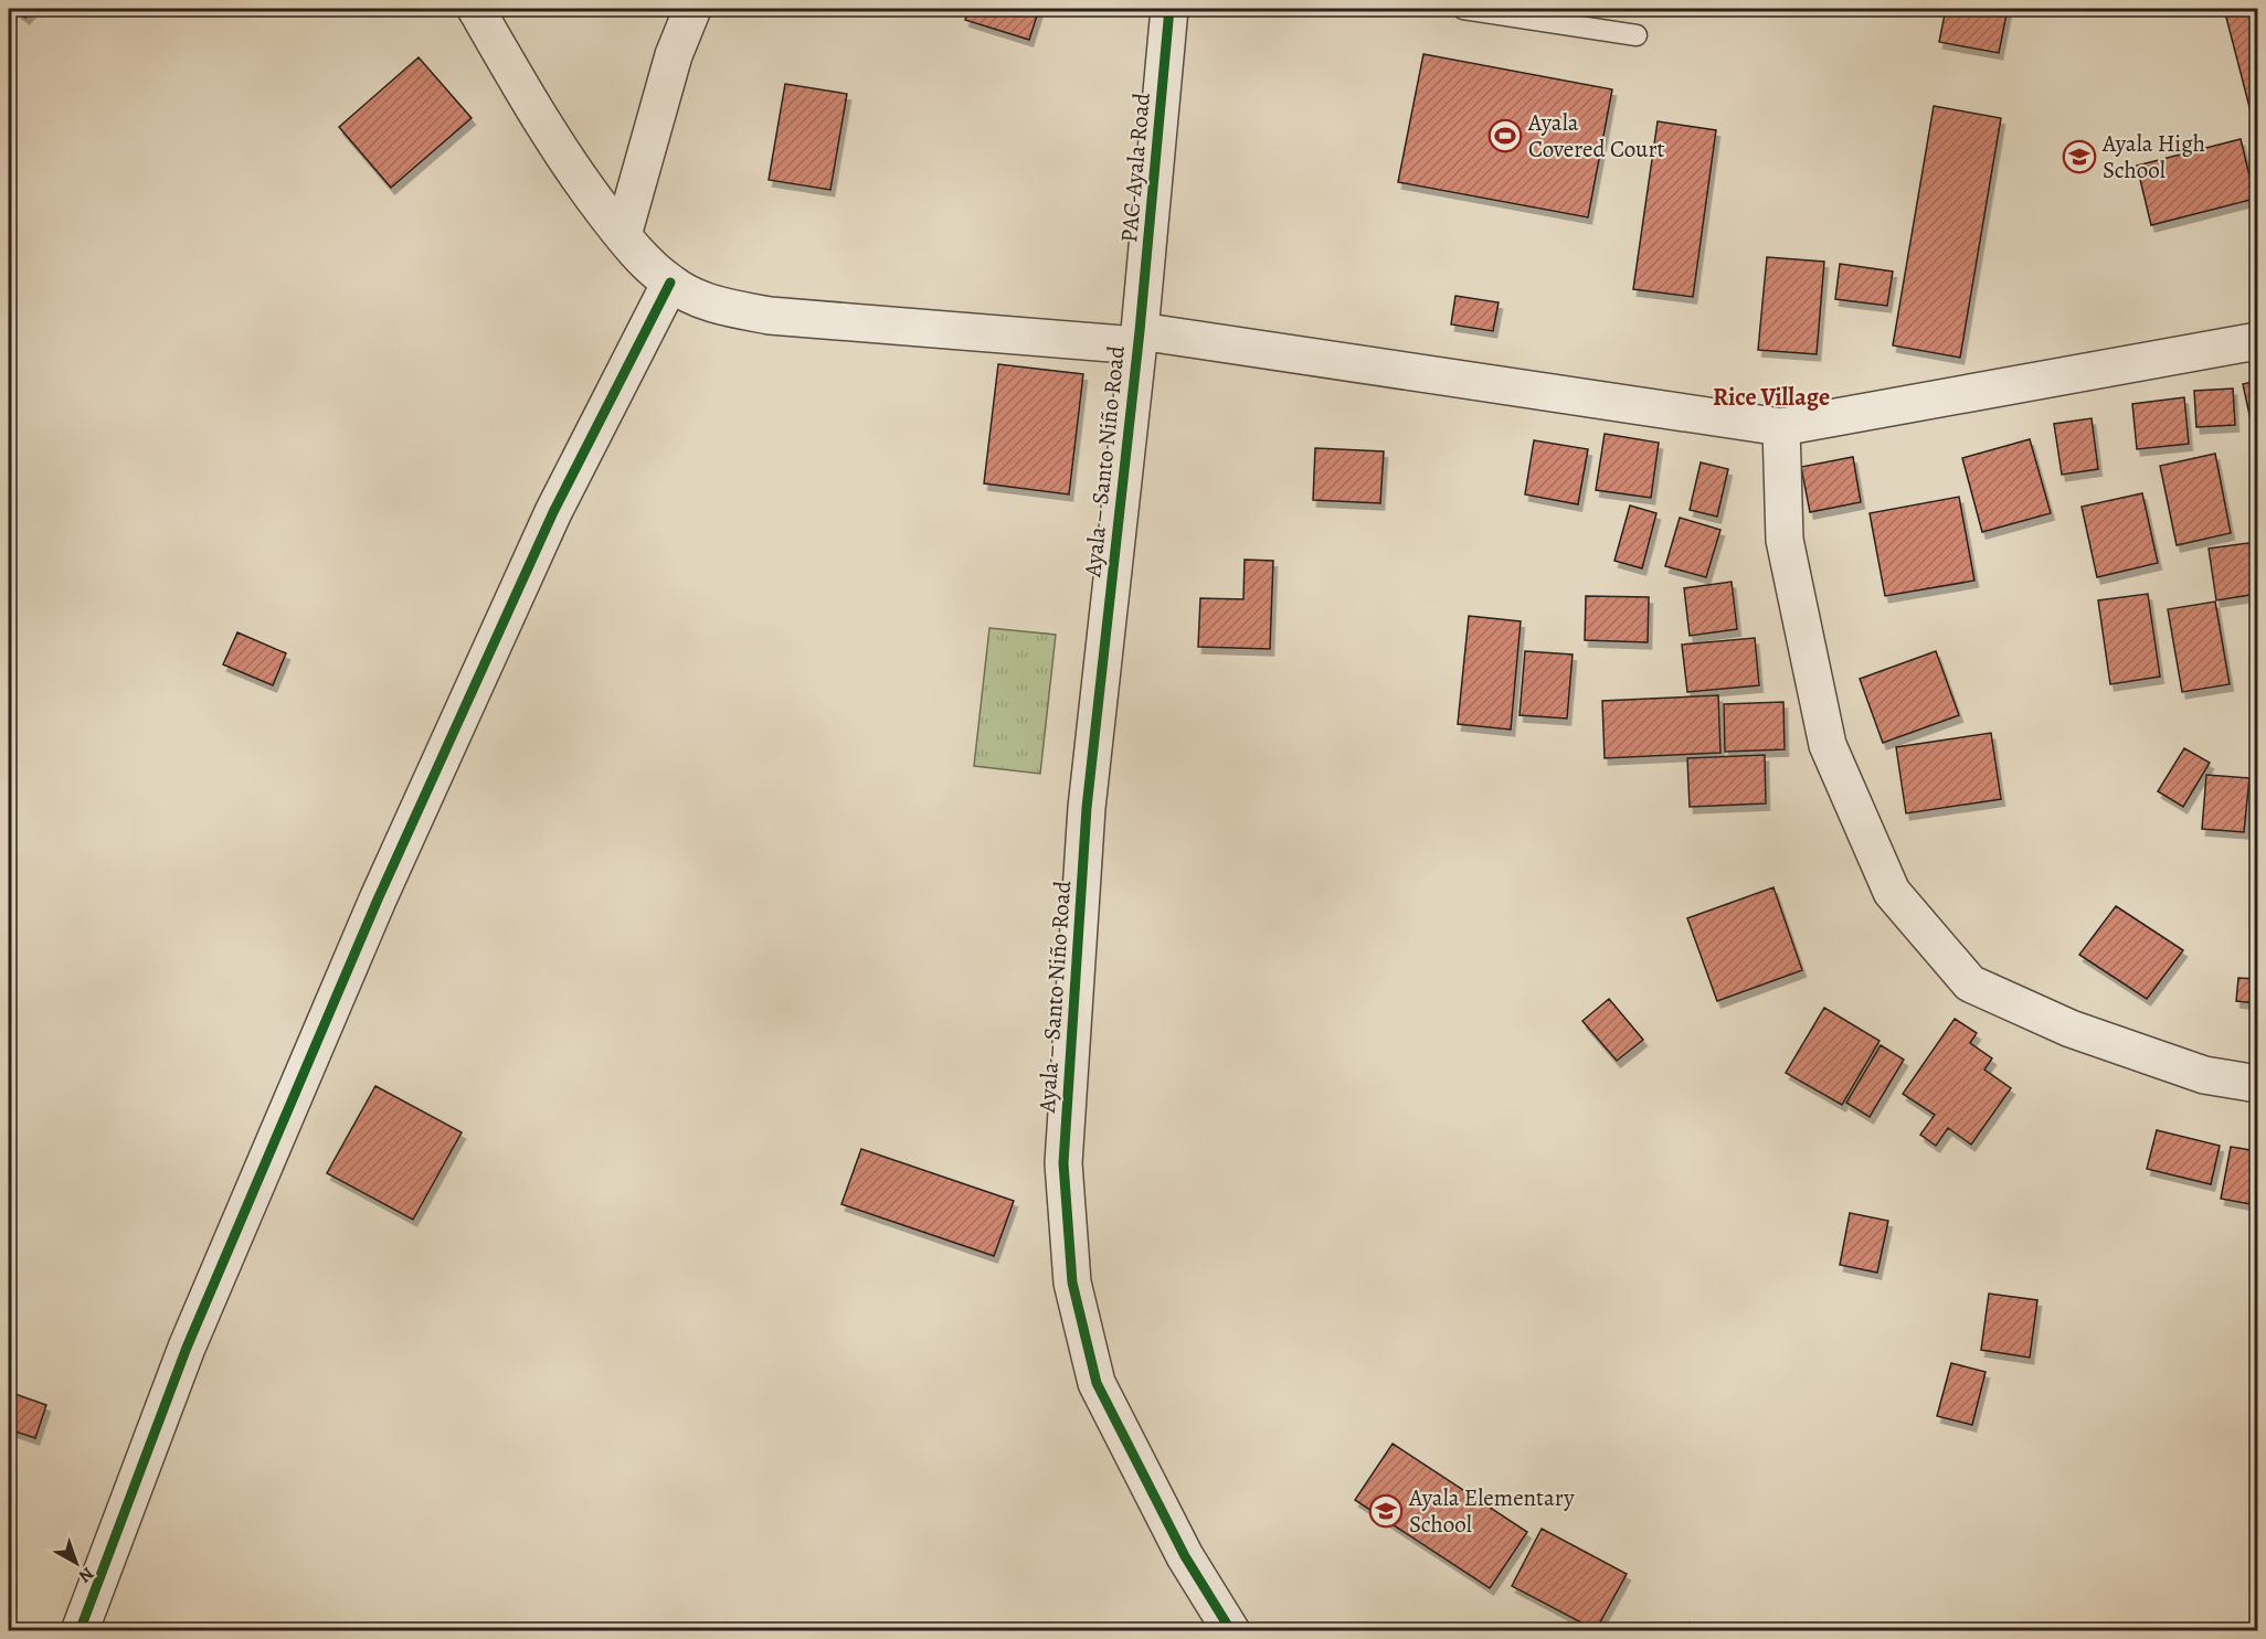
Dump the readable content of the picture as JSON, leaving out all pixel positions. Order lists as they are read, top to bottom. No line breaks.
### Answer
{"streets":{"street":["PAC-Ayala Road","Ayala – Santo Niño Road"]},"crossings":[["PAC-Ayala Road","Ayala – Santo Niño Road"]],"districts":["Rice Village"],"places":{"sports":["Ayala Covered Court"],"school or university":["Ayala High School","Ayala Elementary School"]},"north":"bottom right"}
